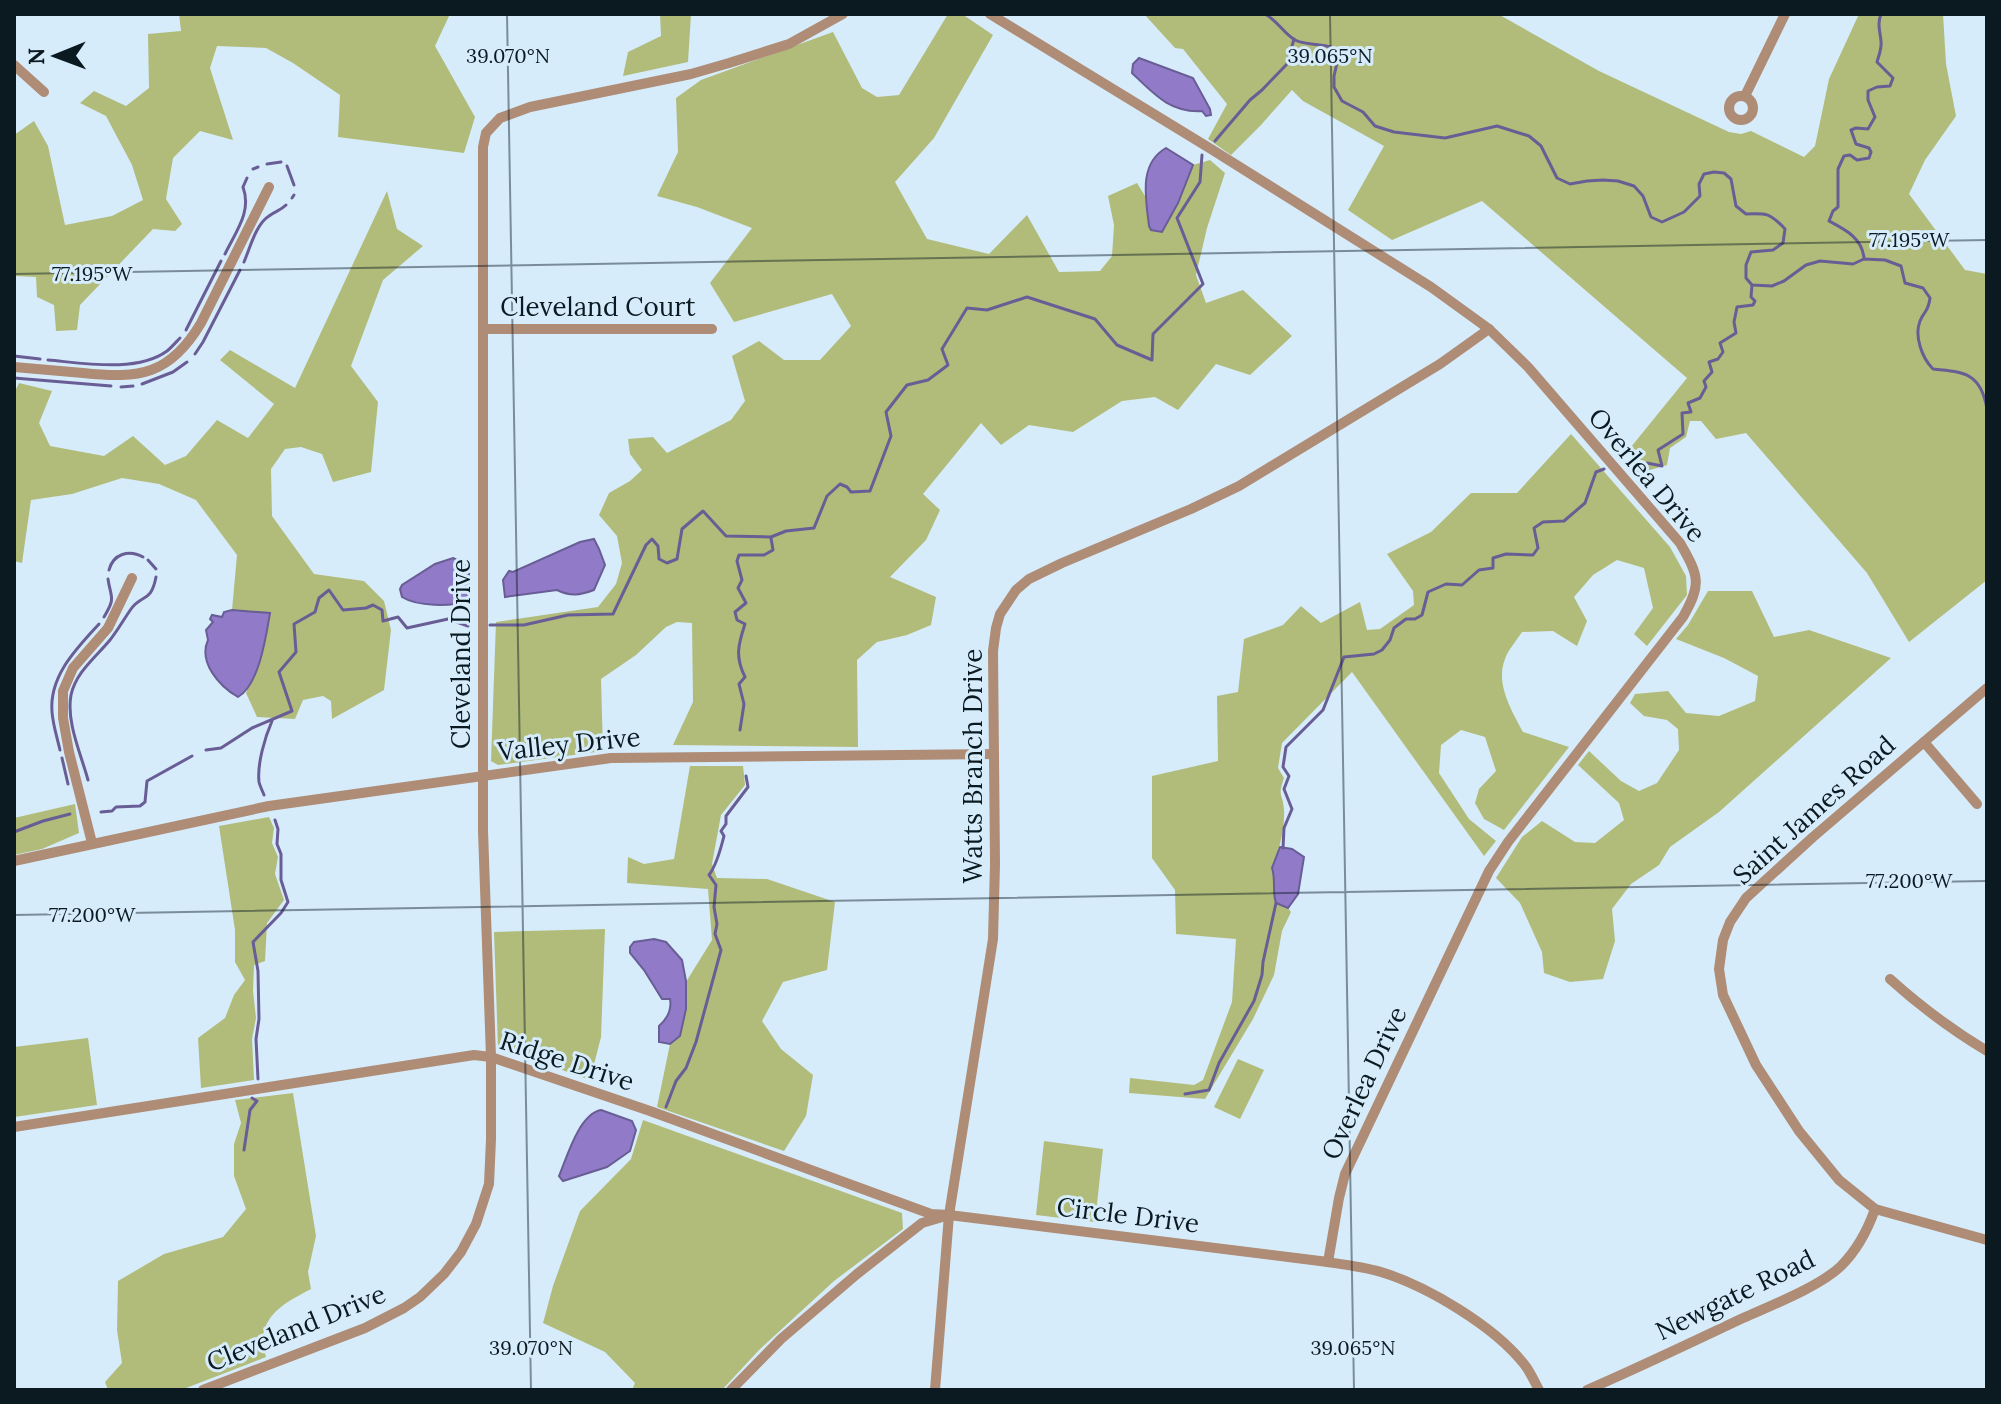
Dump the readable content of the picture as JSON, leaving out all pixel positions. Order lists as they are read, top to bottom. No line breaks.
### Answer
{"streets":{"street":["Cleveland Court","Overlea Drive","Cleveland Drive","Valley Drive","Watts Branch Drive","Saint James Road","Ridge Drive","Circle Drive","Newgate Road"]},"crossings":[["Cleveland Court","Cleveland Drive"],["Overlea Drive","Watts Branch Drive"],["Overlea Drive","Circle Drive"],["Cleveland Drive","Valley Drive"],["Cleveland Drive","Ridge Drive"],["Valley Drive","Watts Branch Drive"],["Watts Branch Drive","Ridge Drive"],["Watts Branch Drive","Circle Drive"],["Saint James Road","Newgate Road"],["Ridge Drive","Circle Drive"]],"north":"left","coordinates":["39.070°N","39.065°N","77.195°W","77.200°W"]}
